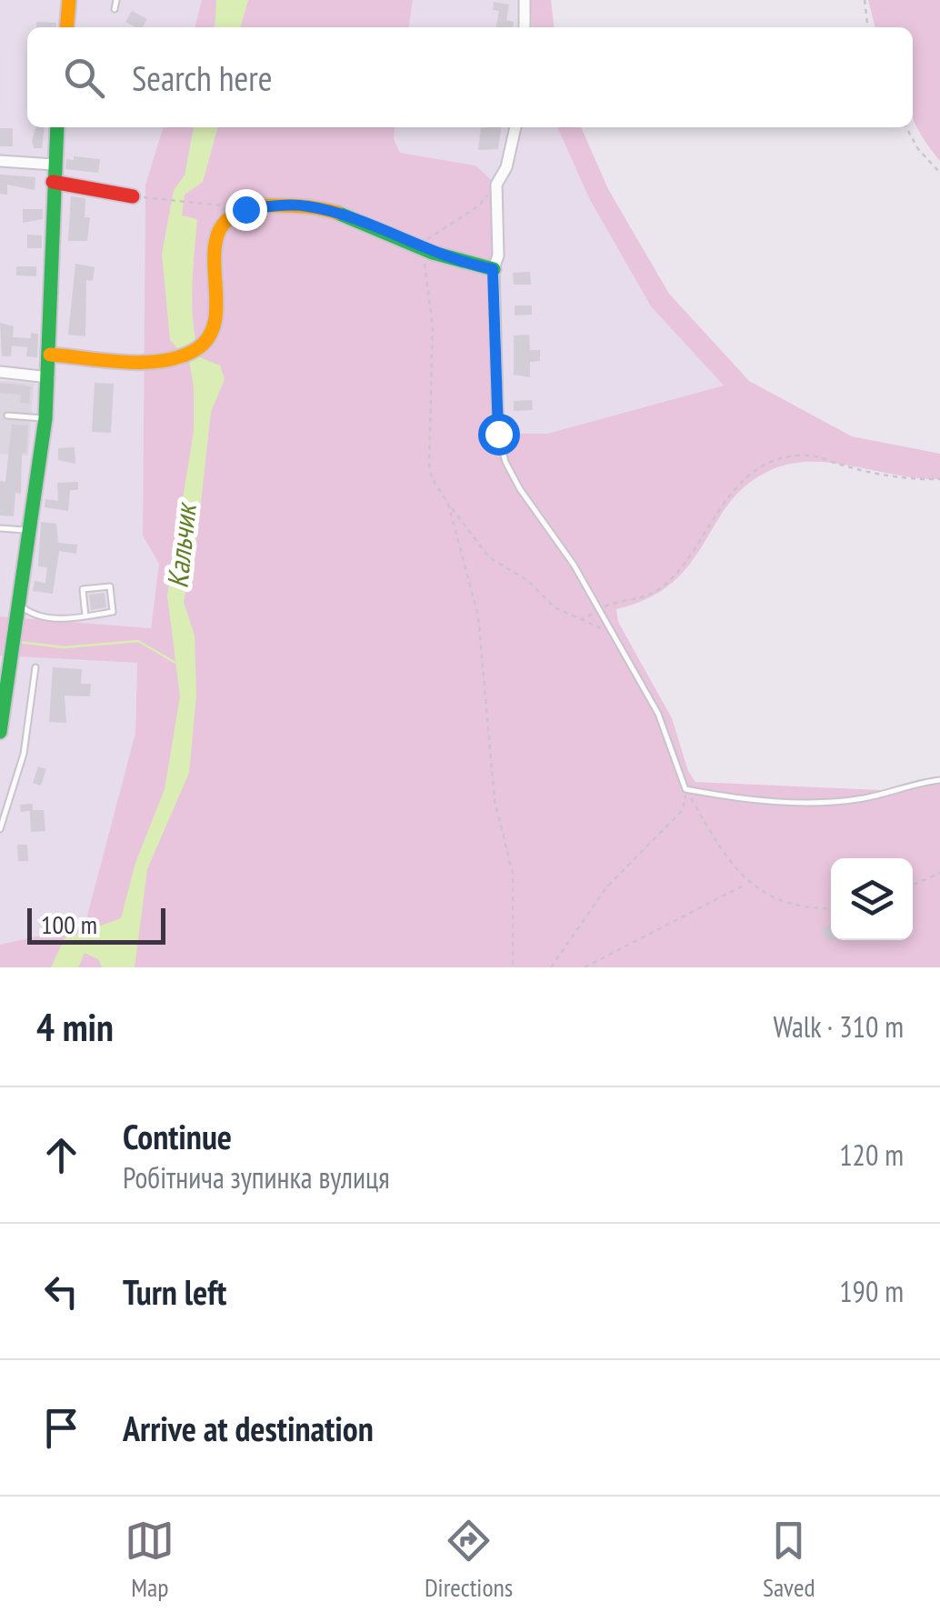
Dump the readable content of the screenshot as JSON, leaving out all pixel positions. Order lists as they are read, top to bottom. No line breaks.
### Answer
{"water":["Кальчик"],"scale_bar":"100 m","page":{"search":"Search here","scale":"100 m","heading":["4 min","Walk · 310 m"],"list":[["Continue","Робітнича зупинка вулиця","120 m"],["Turn left","190 m"],"Arrive at destination"],"nav":["Map","Directions","Saved"]}}
